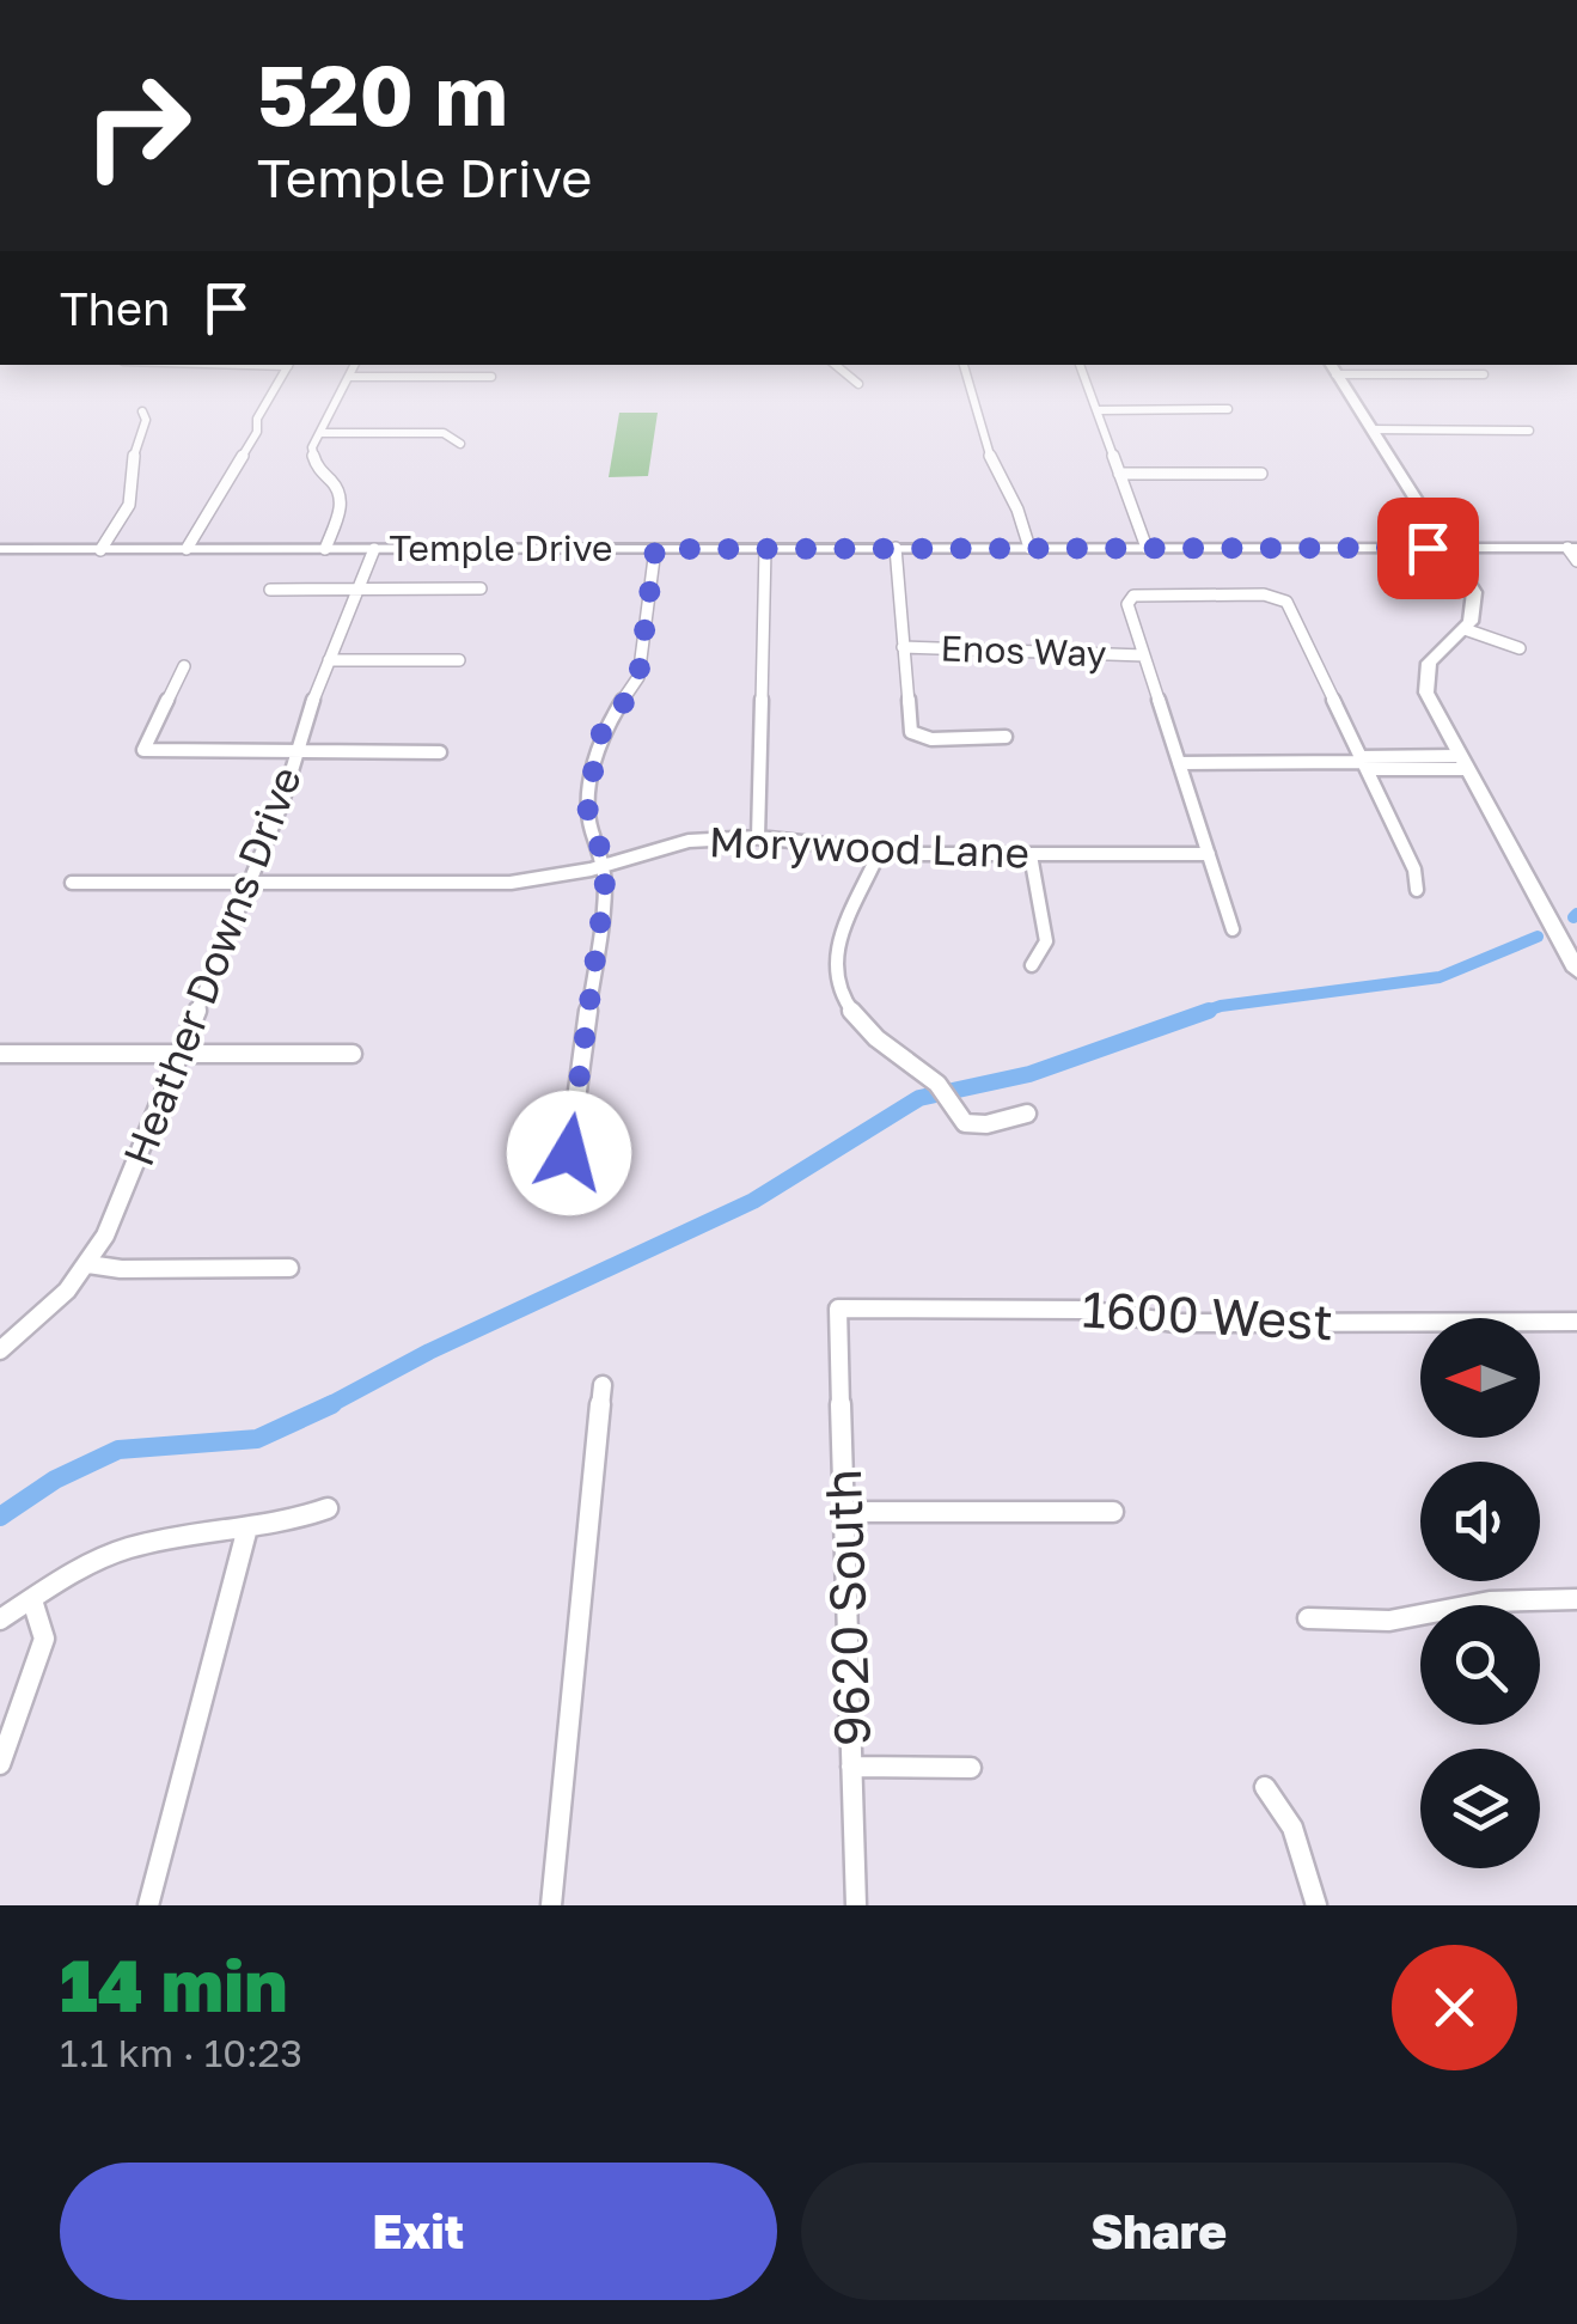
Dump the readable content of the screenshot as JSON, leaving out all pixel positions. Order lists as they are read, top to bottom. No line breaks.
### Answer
{"streets":{"street":["Temple Drive","Enos Way","Morywood Lane","Heather Downs Drive","1600 West","9620 South"]},"crossings":[["Temple Drive","Heather Downs Drive"],["Morywood Lane","Heather Downs Drive"],["1600 West","9620 South"]],"north":"left","page":{"turn":["520 m","Temple Drive"],"then":"Then","heading":["14 min","1.1 km · 10:23"],"buttons":["Exit","Share"]}}
